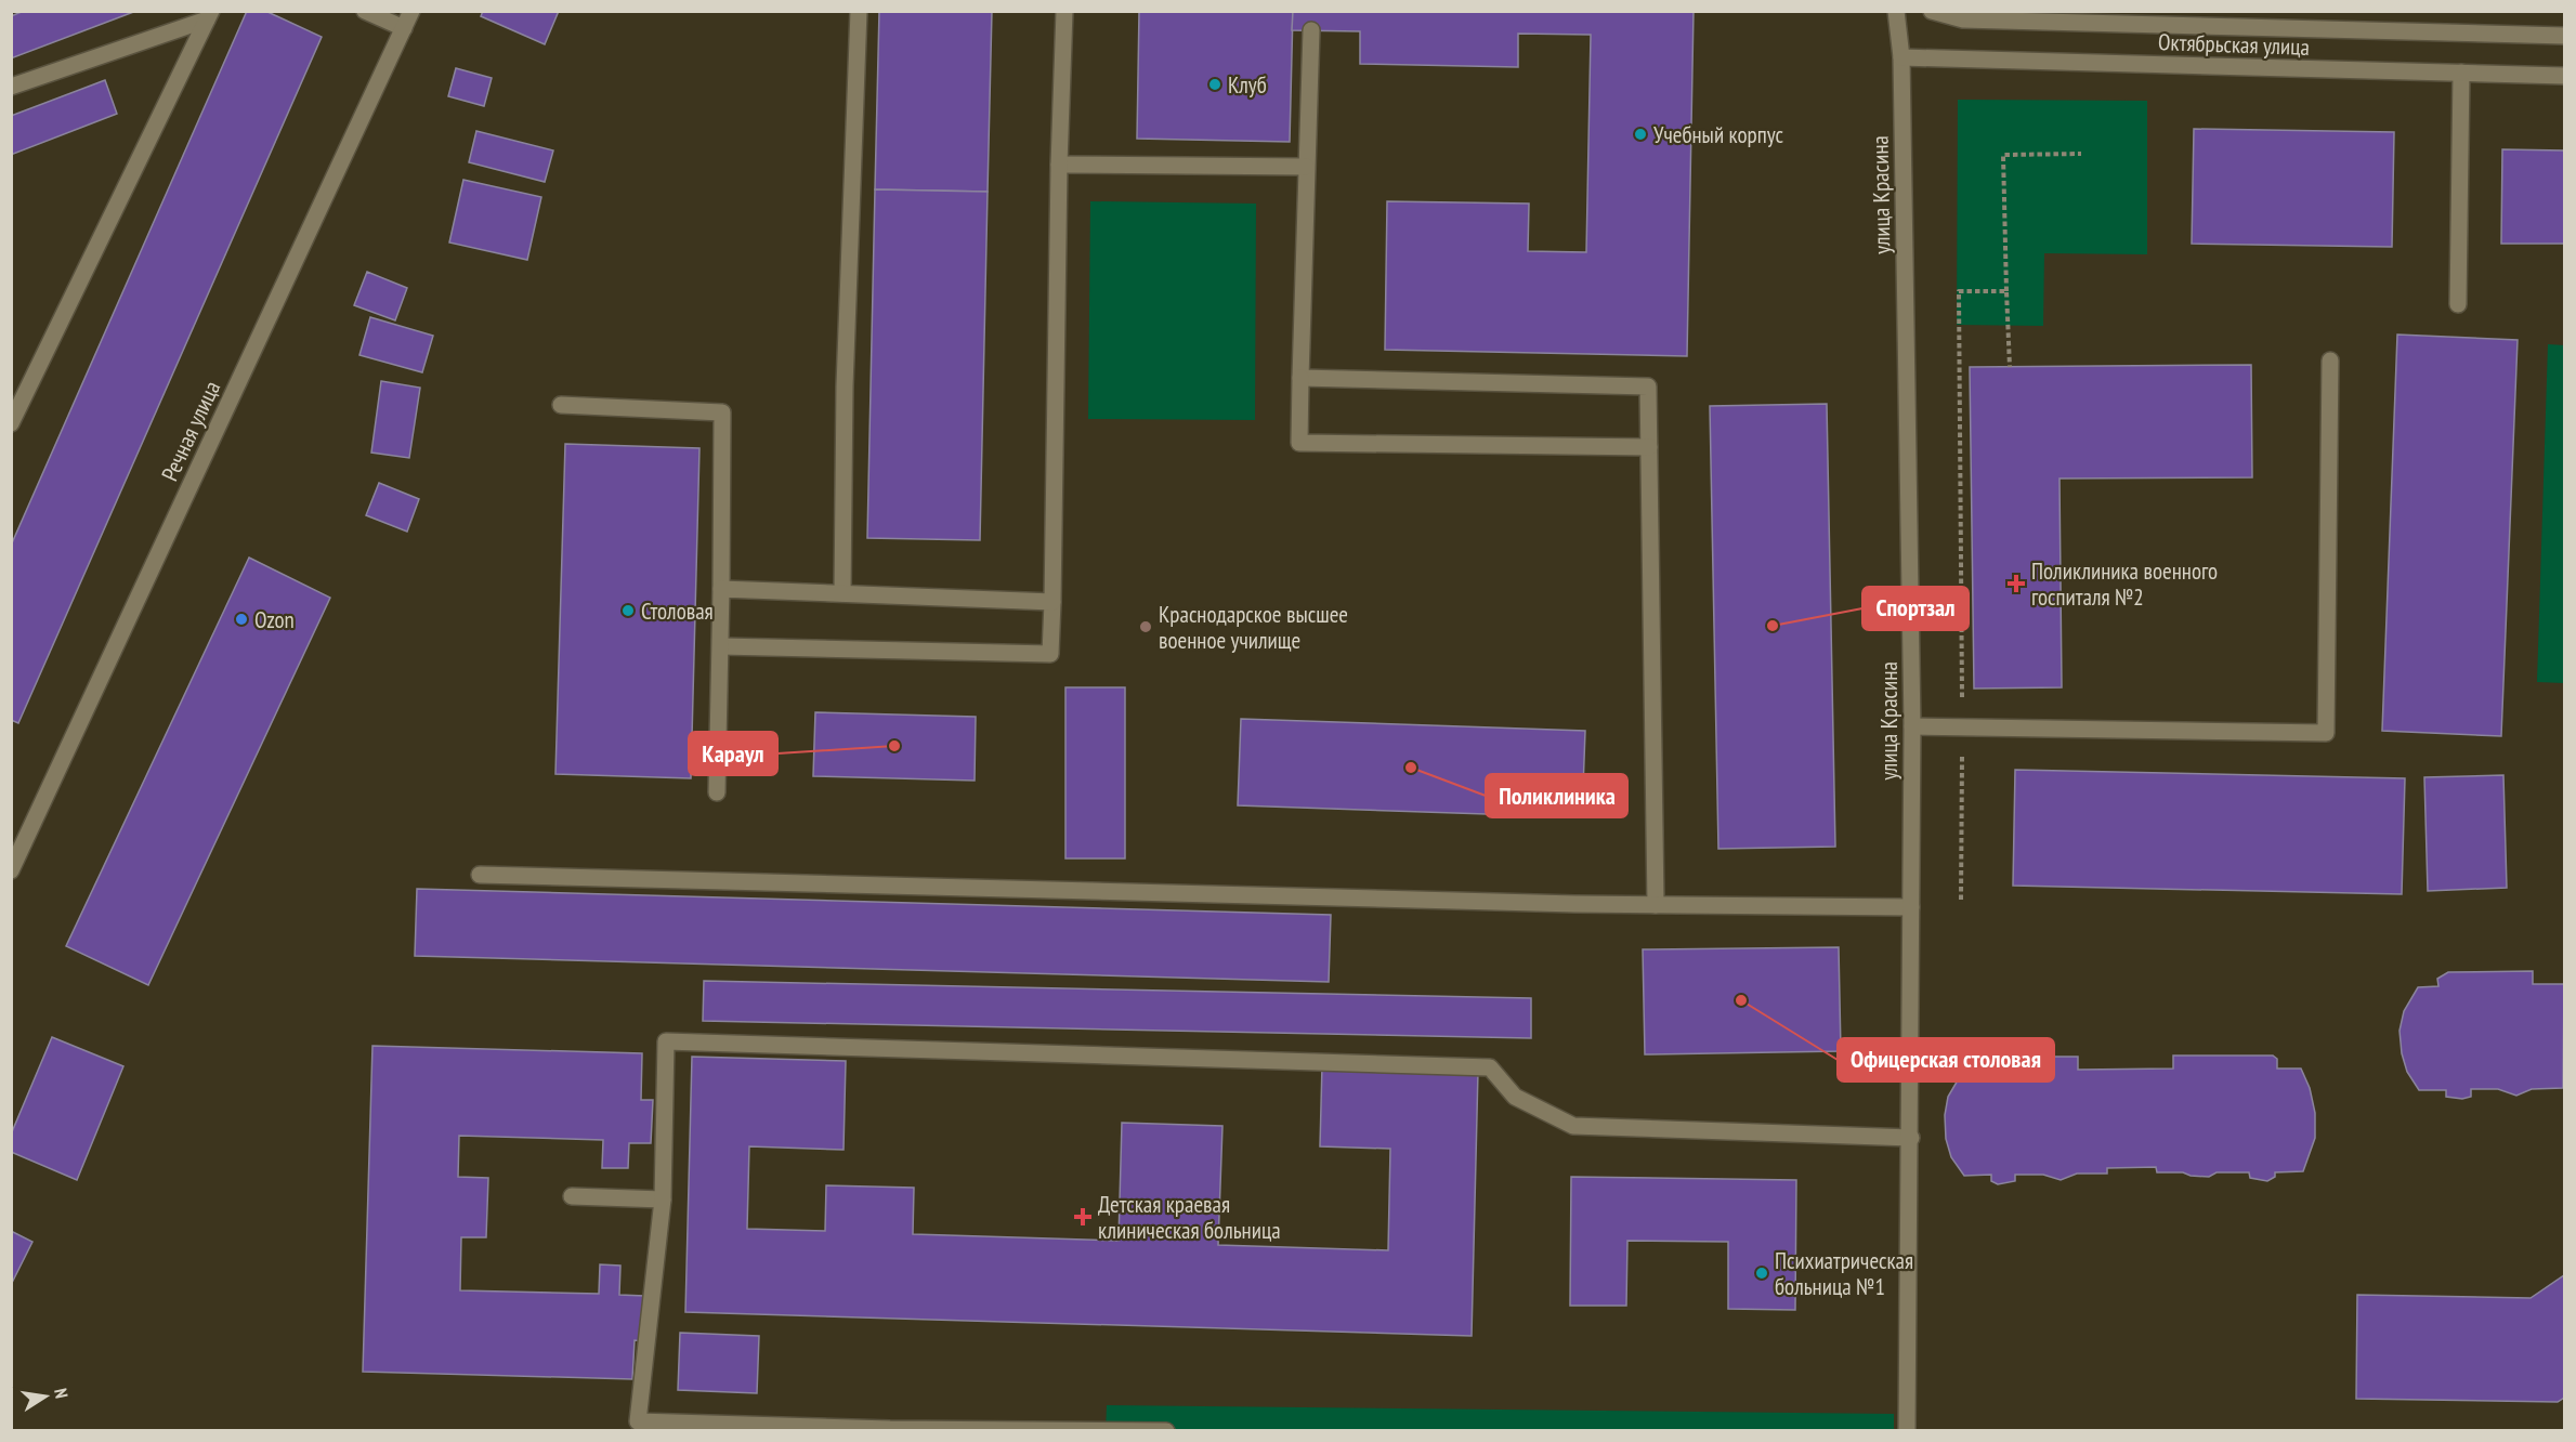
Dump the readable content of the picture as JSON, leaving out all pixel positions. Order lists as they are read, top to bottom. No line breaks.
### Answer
{"streets":{"street":["Октябрьская улица","улица Красина","Речная улица"]},"crossings":[["Октябрьская улица","улица Красина"]],"places":{"other":["Клуб","Учебный корпус","Столовая","Ozon","Спортзал","Краснодарское высшее военное училище","Караул","Поликлиника","Офицерская столовая","Психиатрическая больница №1"],"health":["Поликлиника военного госпиталя №2","Детская краевая клиническая больница"]},"north":"right"}
